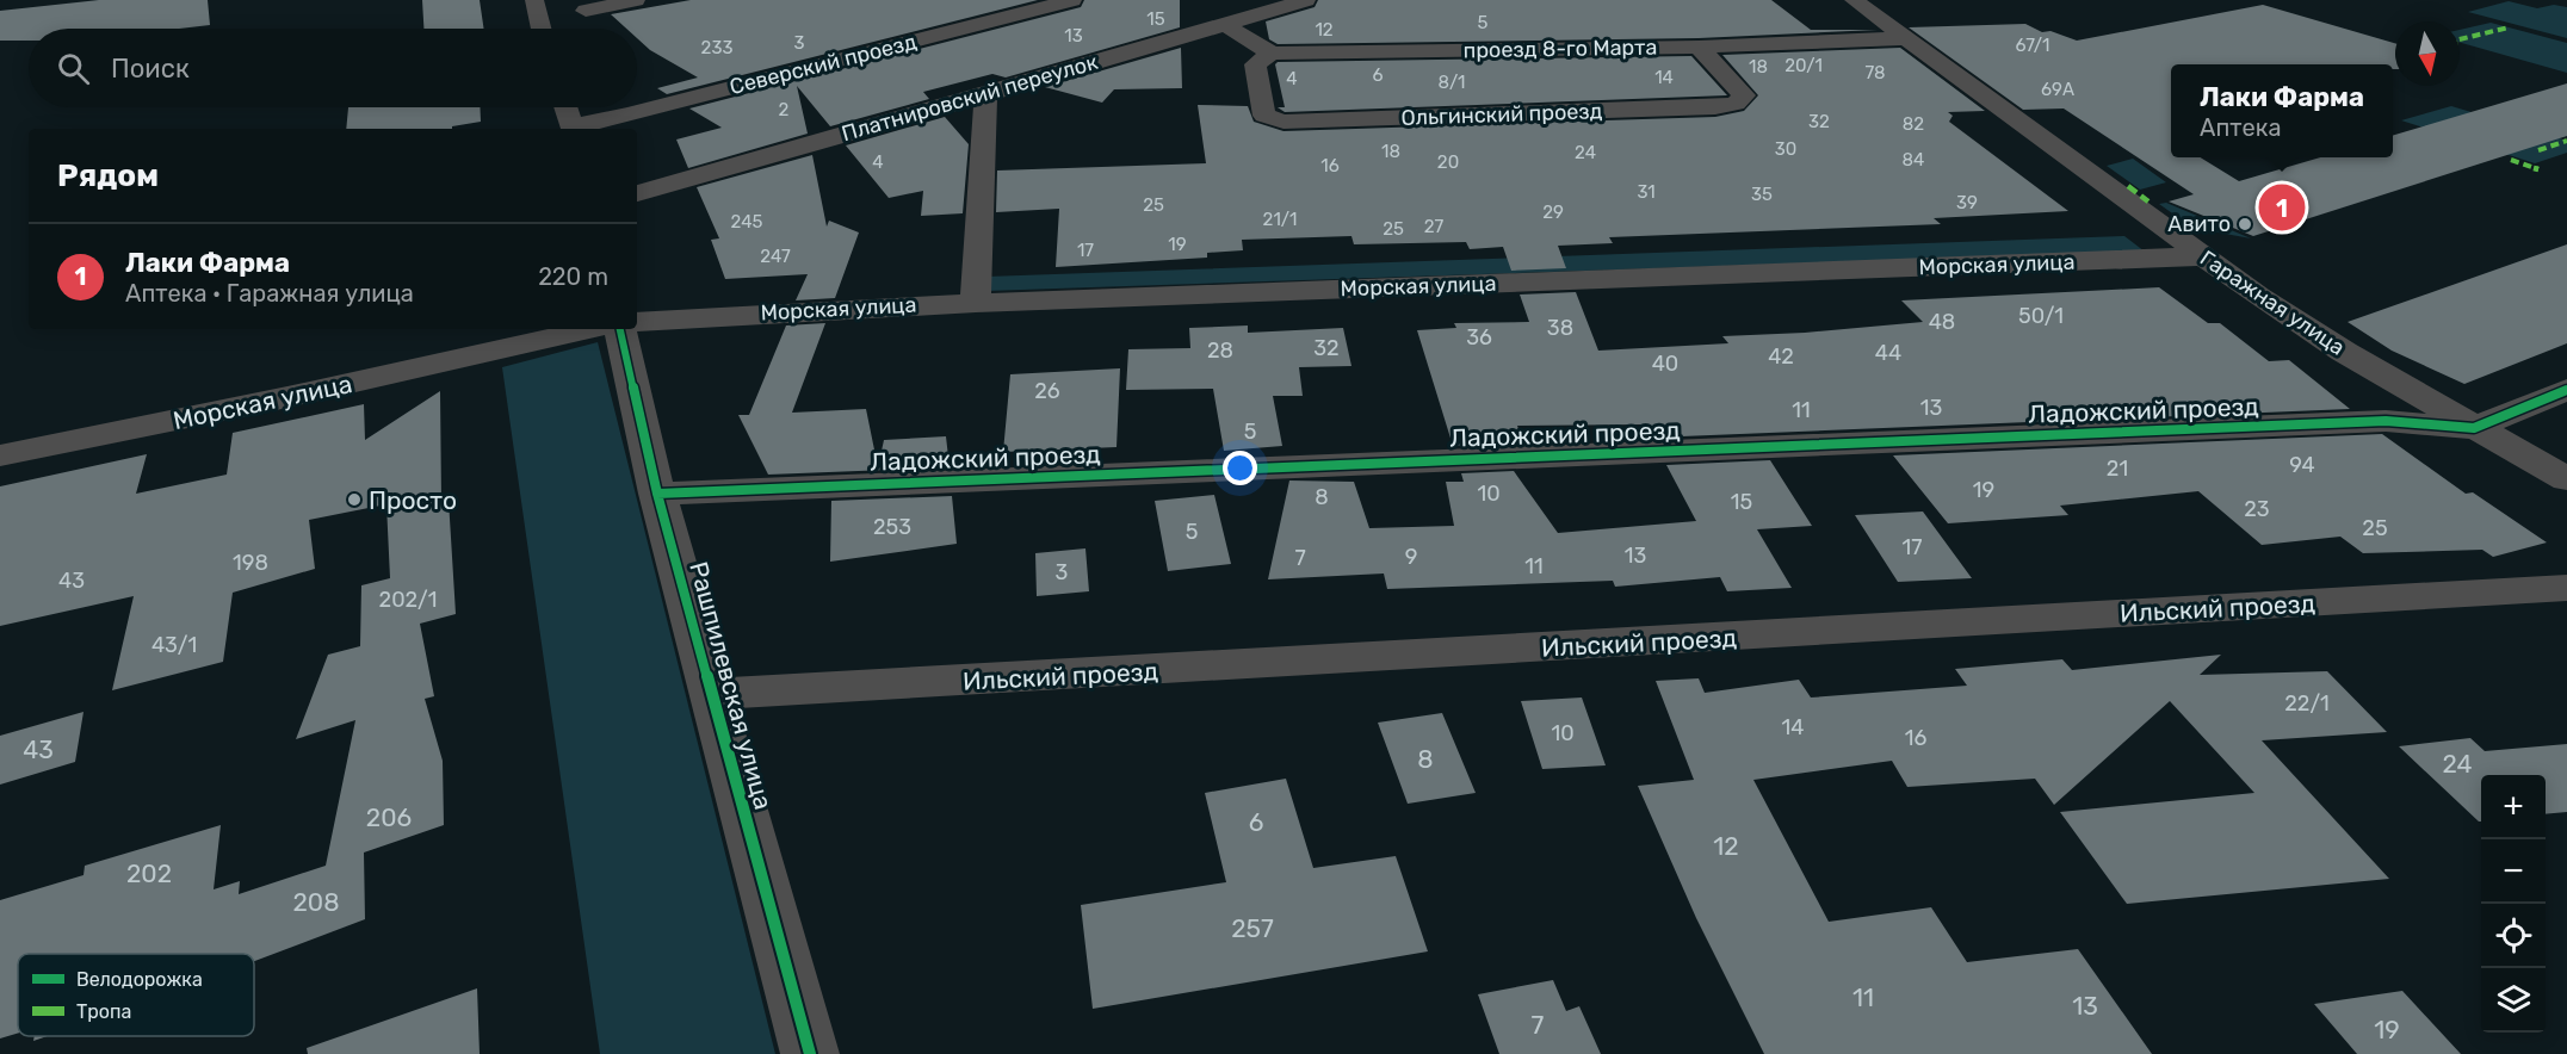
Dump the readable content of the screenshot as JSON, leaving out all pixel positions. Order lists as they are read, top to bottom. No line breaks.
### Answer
{"streets":{"street":["проезд 8-го Марта","Северский проезд","Платнировский переулок","Ольгинский проезд","Морская улица","Гаражная улица","Ладожский проезд","Ильский проезд","Рашпилевская улица"]},"crossings":[["проезд 8-го Марта","Ольгинский проезд"],["проезд 8-го Марта","Гаражная улица"],["Морская улица","Гаражная улица"],["Гаражная улица","Ладожский проезд"],["Ладожский проезд","Рашпилевская улица"],["Ильский проезд","Рашпилевская улица"]],"places":["Авито","Просто"],"house_numbers":["15","5","12","13","3","67/1","233","20/1","18","78","6","14","4","8/1","69А","2","32","82","30","18","24","84","4","20","16","31","35","39","25","29","21/1","245","27","25","19","17","247","50/1","48","38","36","32","28","44","42","40","26","13","11","5","94","21","19","10","8","15","23","253","25","5","17","13","9","7","198","11","3","43","202/1","43/1","22/1","14","10","16","43","8","24","206","6","12","202","208","257","11","13","7","19"],"legend":["Велодорожка","Тропа"],"north":"bottom","page":{"search":"Поиск","popup":["Лаки Фарма","Аптека"],"heading":"Рядом","pins":"1","list":[{"mark":"1","name":"Лаки Фарма","note":"Аптека · Гаражная улица","value":"220 m"}],"map_buttons":["+","−"]}}
